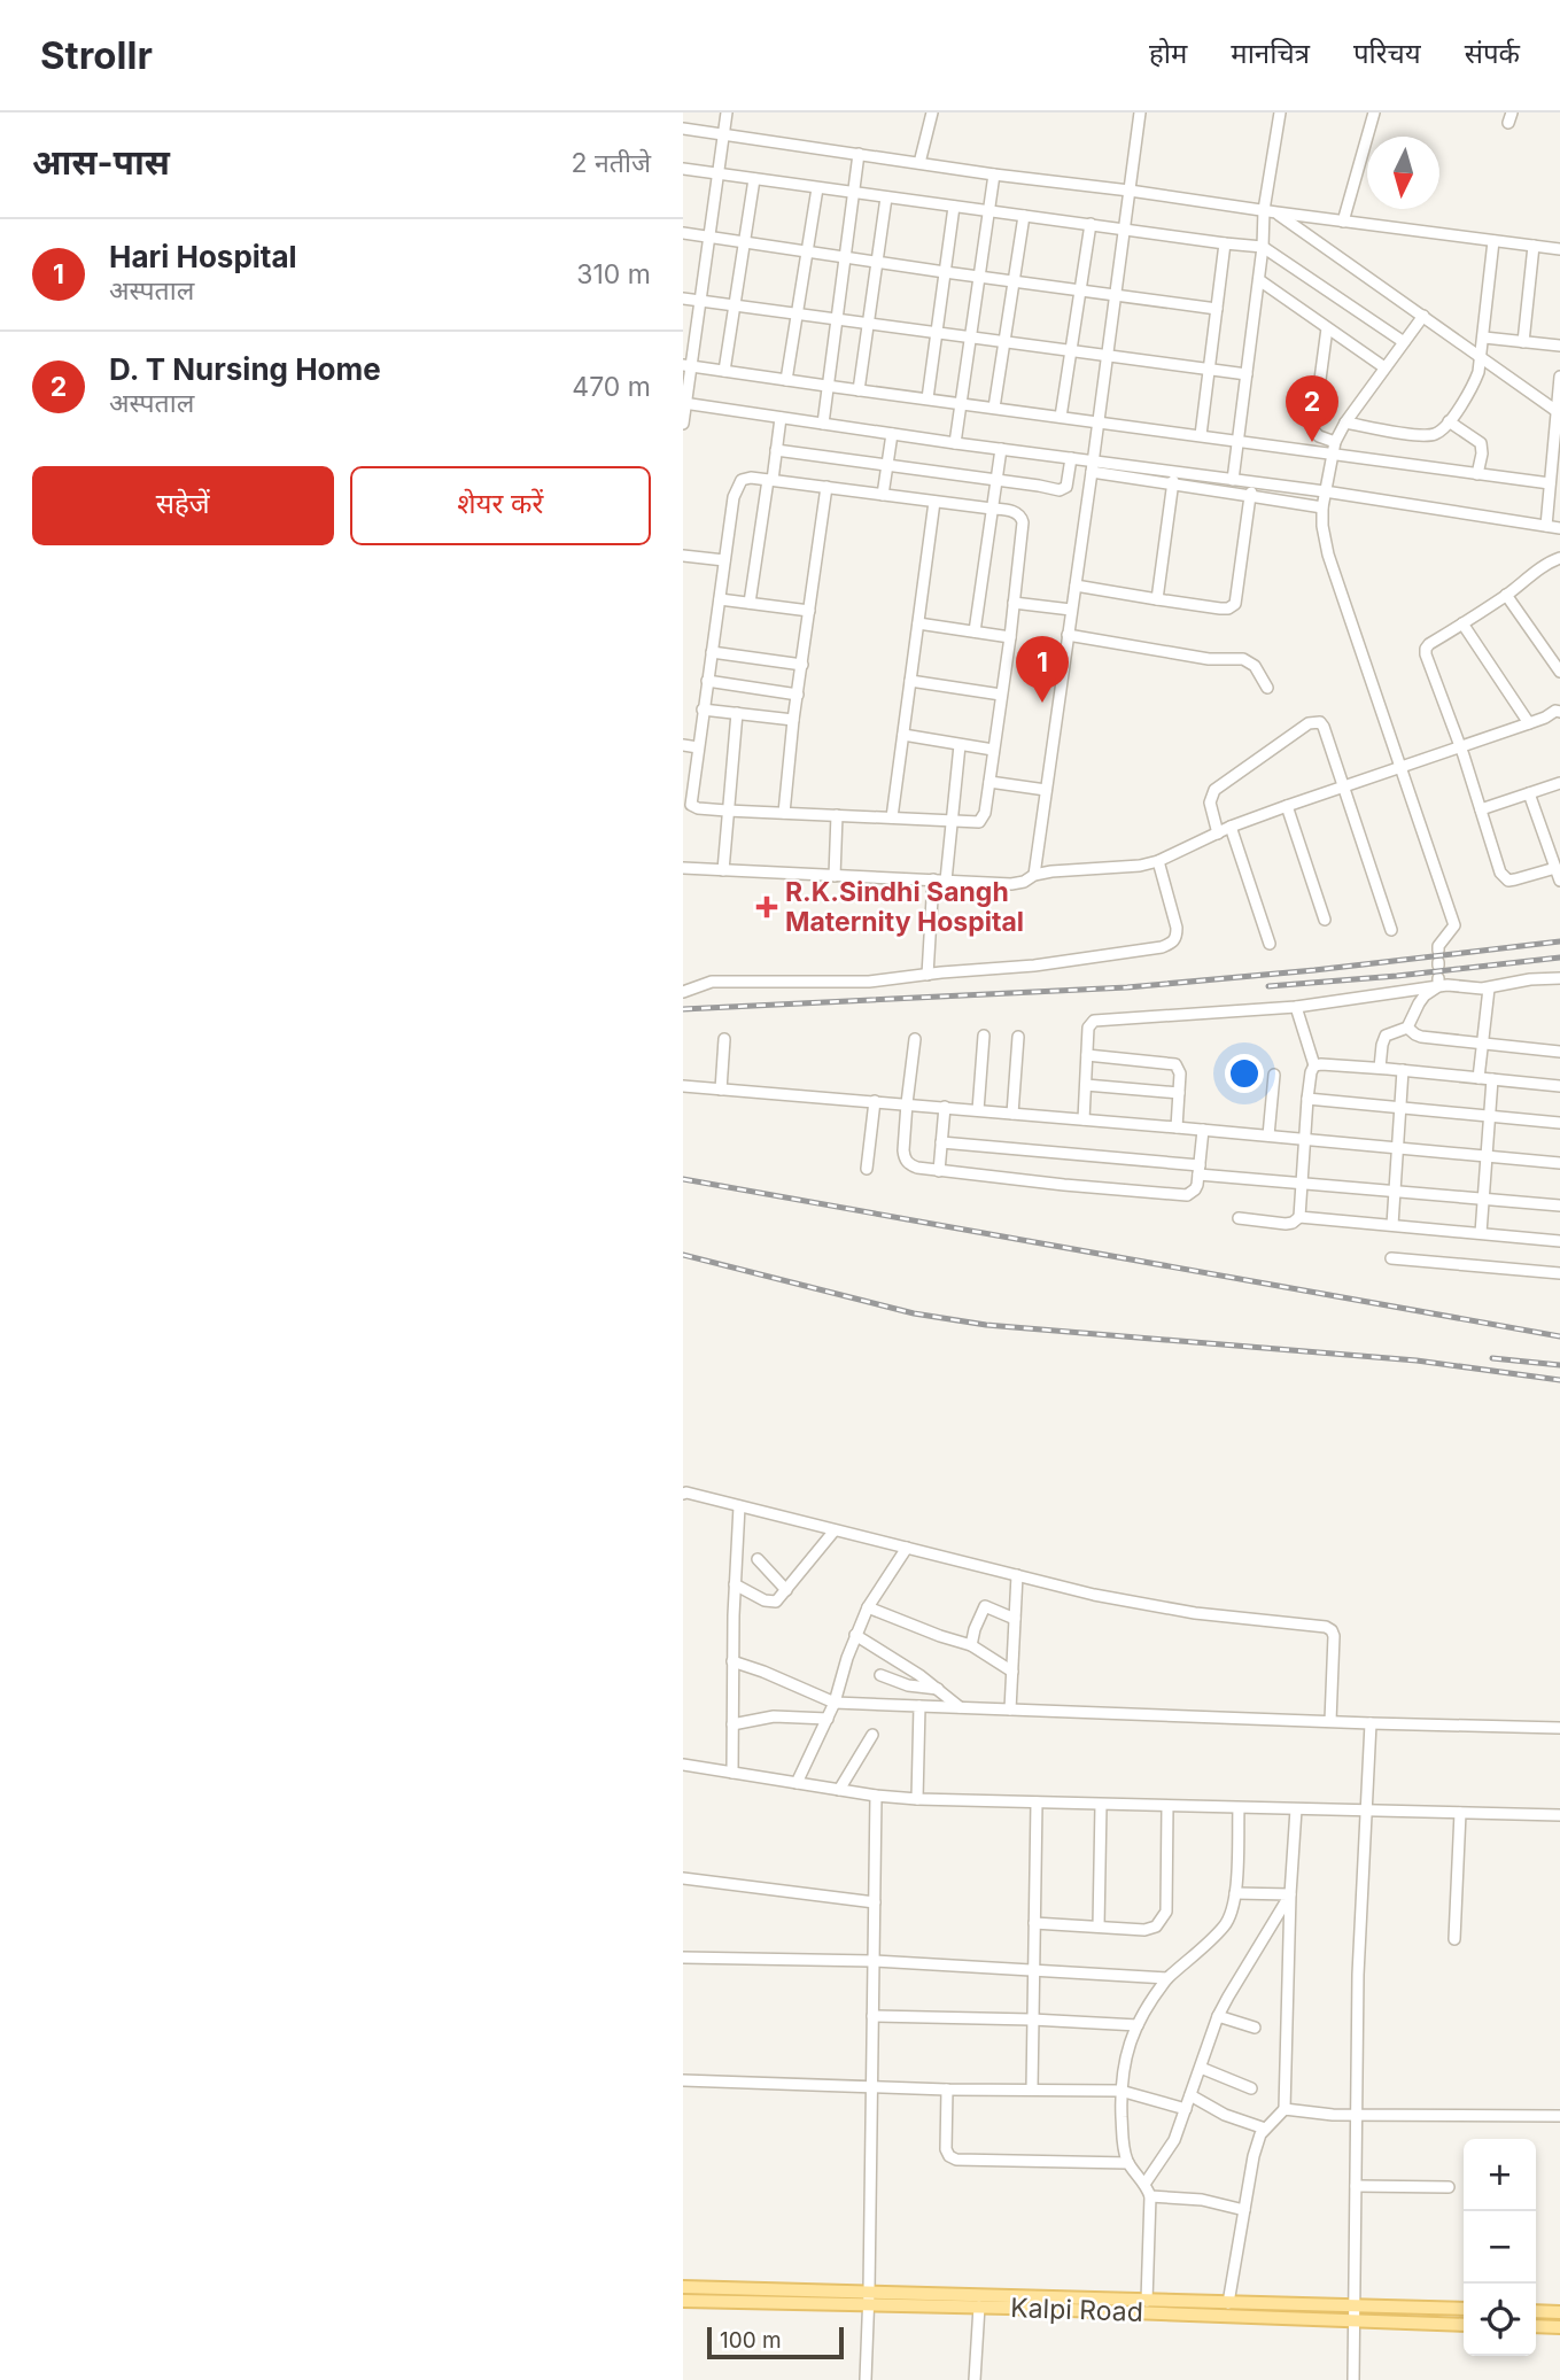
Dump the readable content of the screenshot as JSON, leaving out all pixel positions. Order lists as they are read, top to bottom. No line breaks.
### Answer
{"streets":{"main road":["Kalpi Road"]},"places":{"health":["R.K.Sindhi Sangh Maternity Hospital"]},"scale_bar":"100 m","north":"bottom","page":{"header":"Strollr","nav":["होम","मानचित्र","परिचय","संपर्क"],"heading":["आस-पास","2 नतीजे"],"list":[{"mark":"1","name":"Hari Hospital","note":"अस्पताल","value":"310 m"},{"mark":"2","name":"D. T Nursing Home","note":"अस्पताल","value":"470 m"}],"pins":["2","1"],"buttons":["सहेजें","शेयर करें"],"map_buttons":["+","−"],"scale":"100 m"}}
